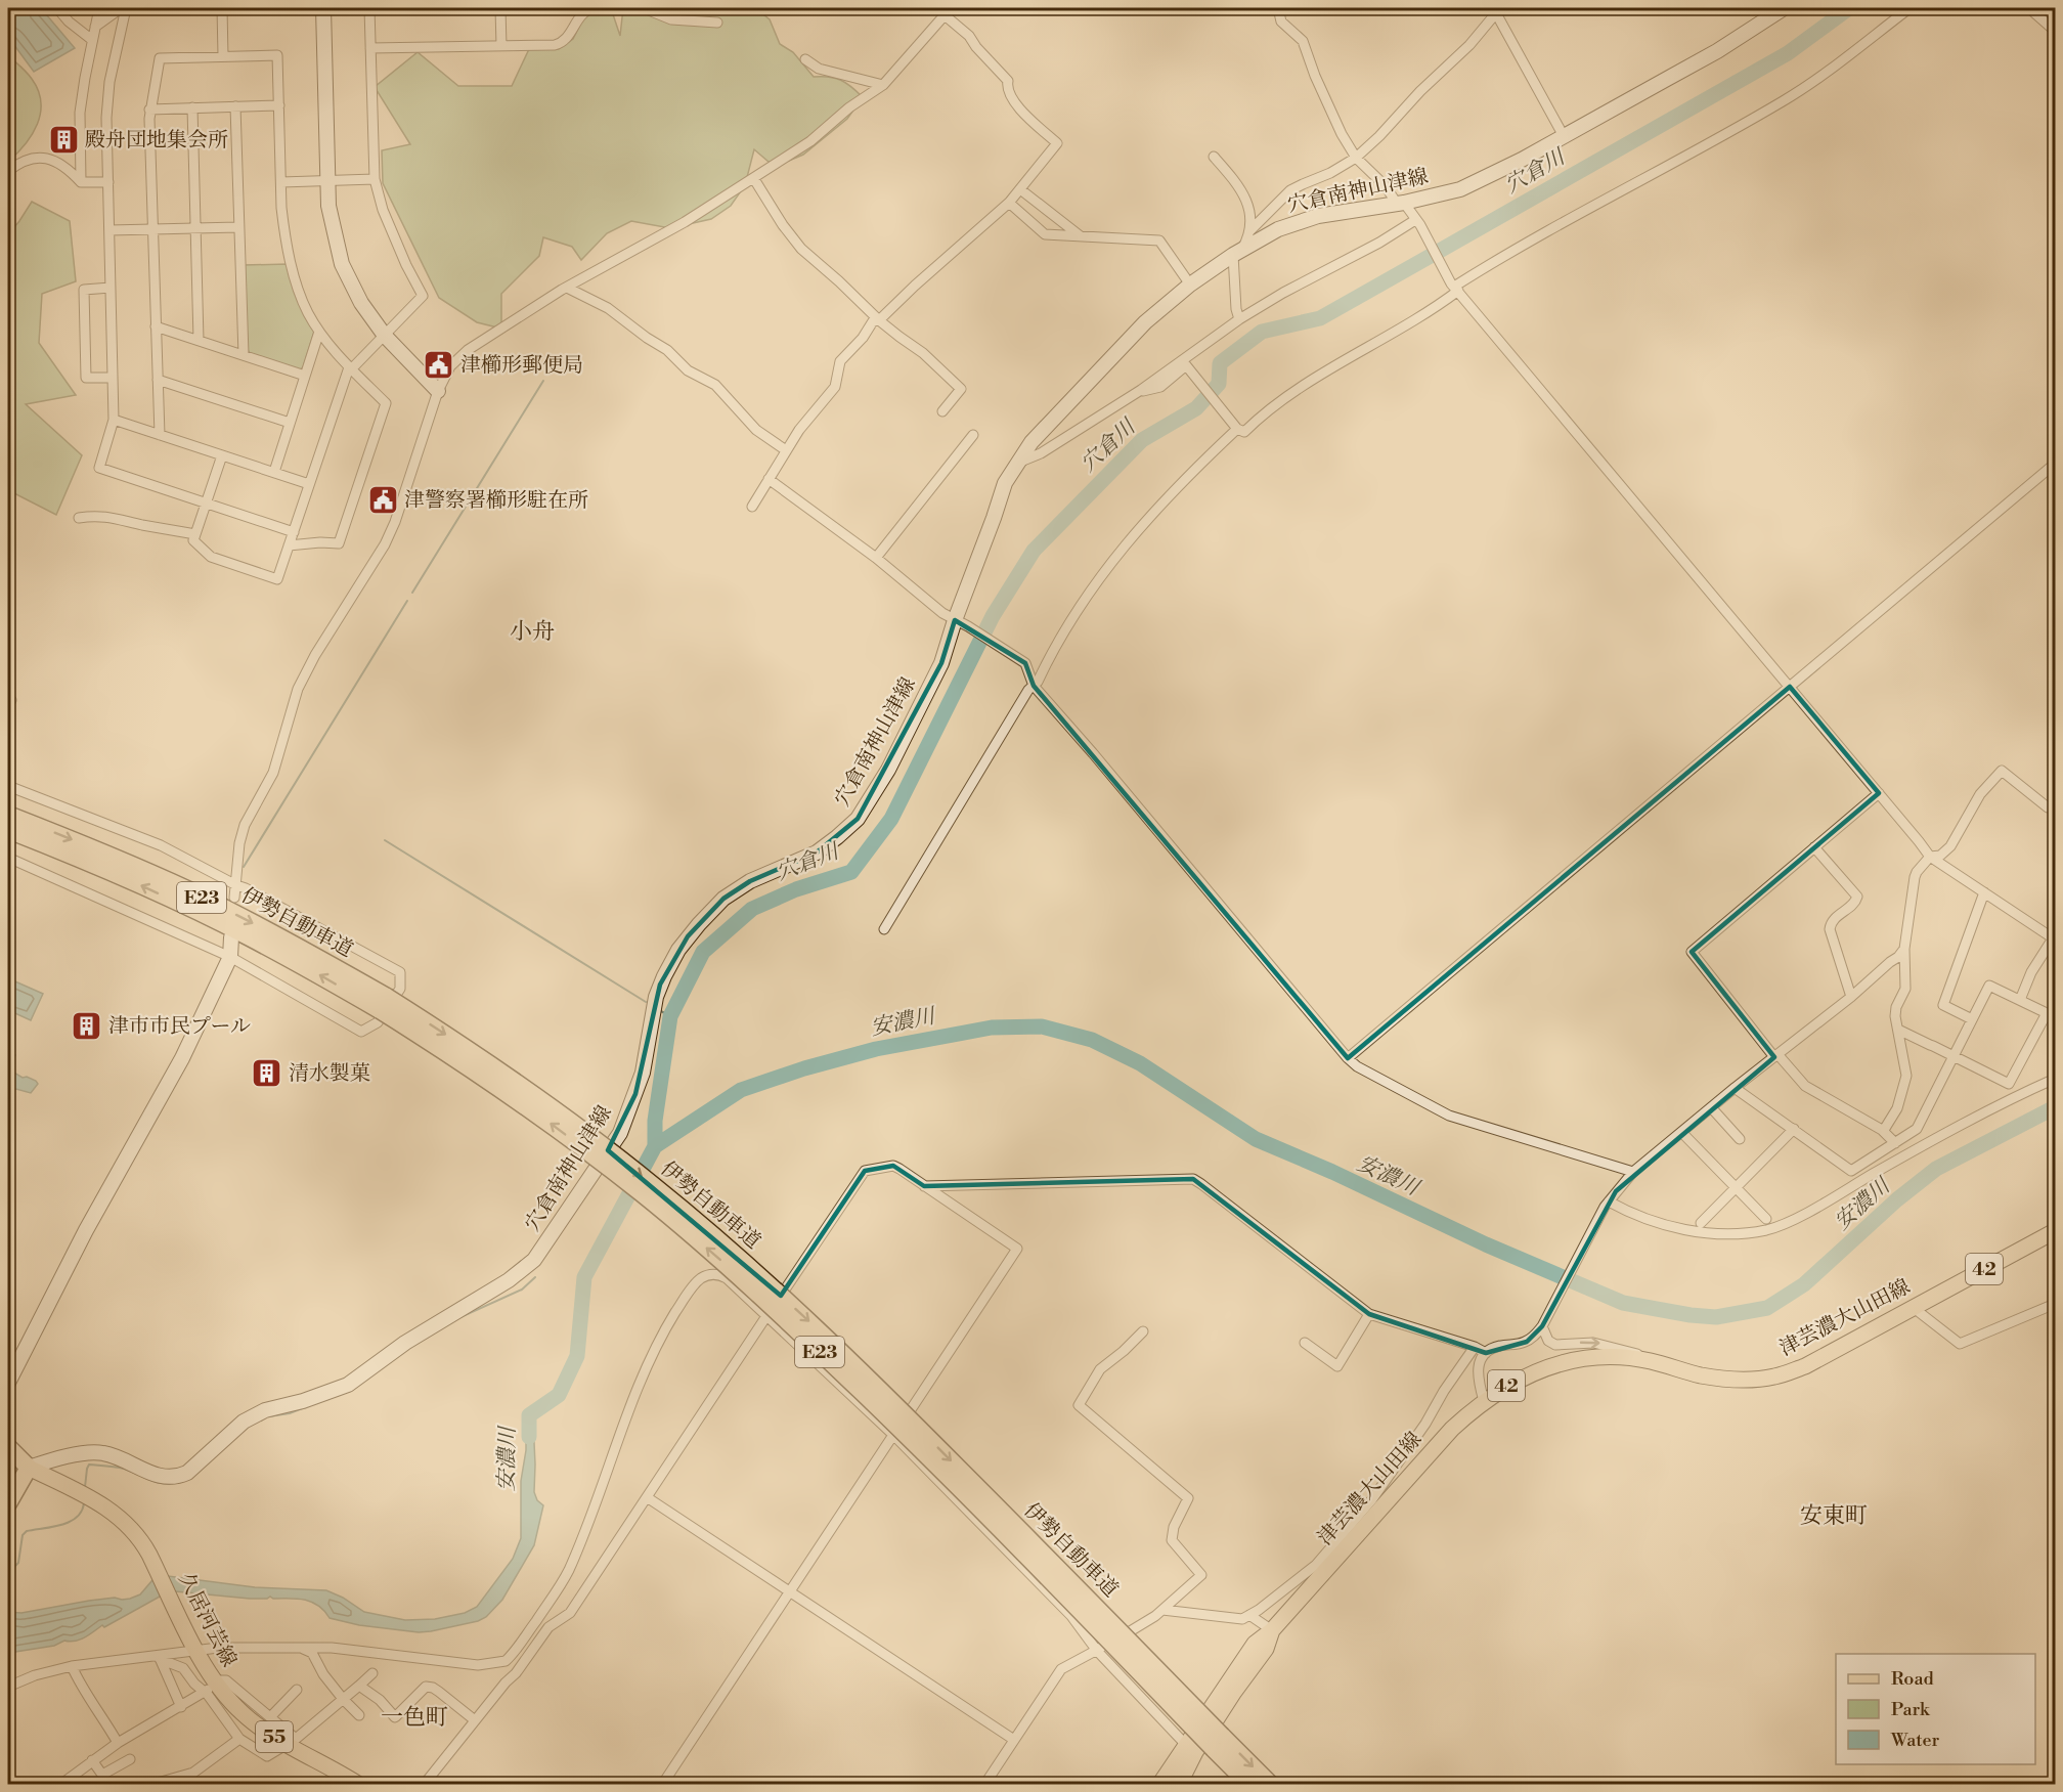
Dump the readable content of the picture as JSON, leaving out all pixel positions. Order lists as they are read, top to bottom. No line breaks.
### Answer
{"streets":{"highway":["E23","伊勢自動車道"],"main road":["穴倉南神山津線","42","津芸濃大山田線","久居河芸線","55"]},"crossings":[["穴倉南神山津線","久居河芸線"]],"districts":["小舟","安東町","一色町"],"water":["穴倉川","安濃川"],"places":{"building":["殿舟団地集会所","津市市民プール","清水製菓"],"public building":["津櫛形郵便局","津警察署櫛形駐在所"]},"legend":["Road","Park","Water"]}
